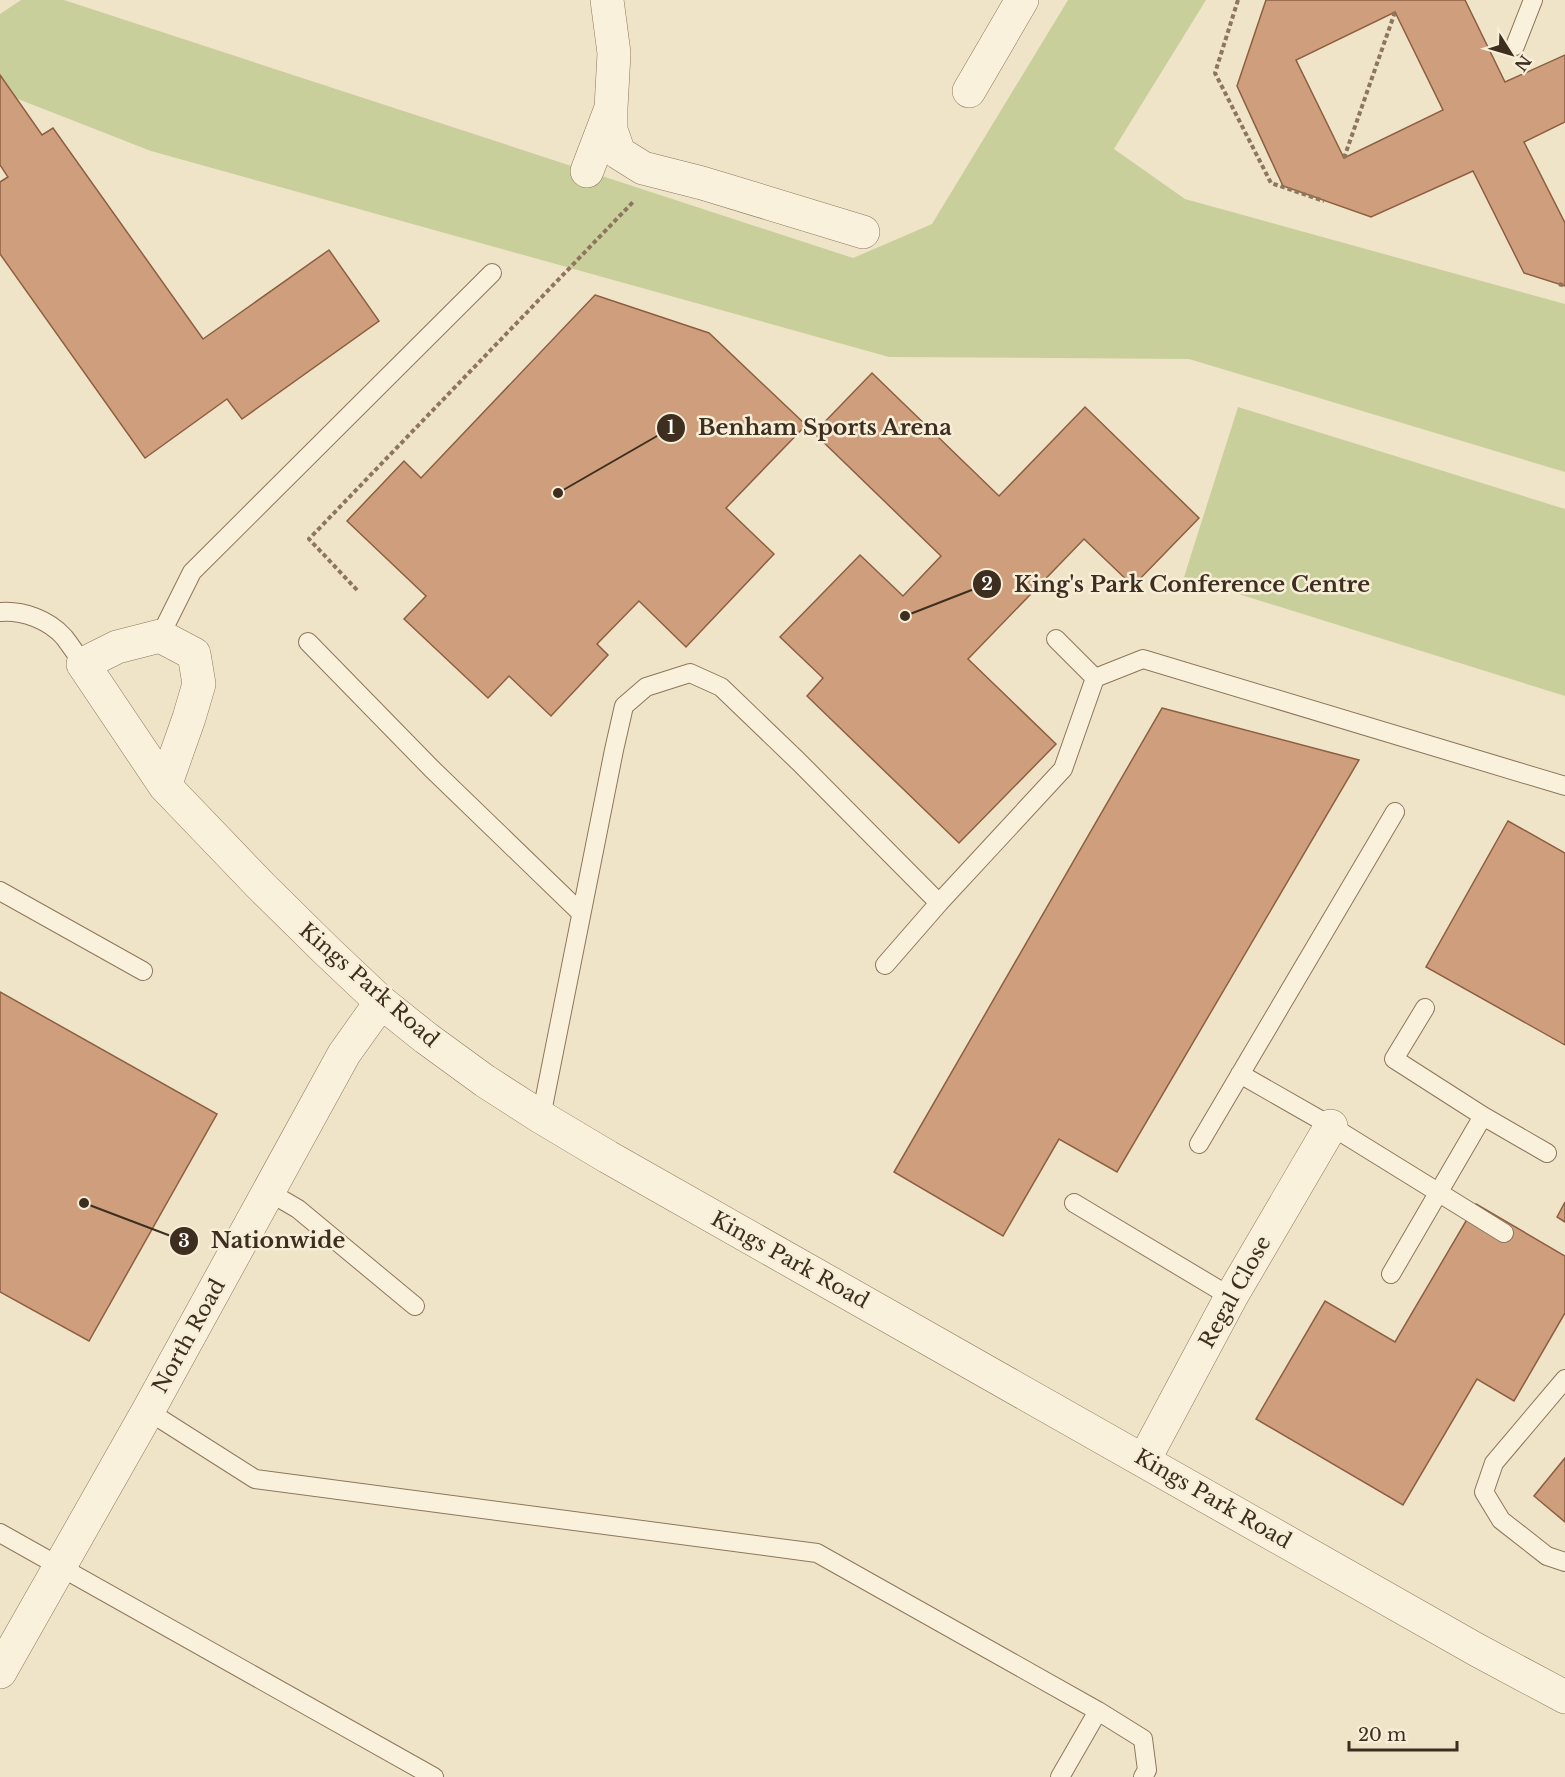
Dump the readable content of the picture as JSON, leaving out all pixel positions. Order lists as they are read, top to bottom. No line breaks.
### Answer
{"streets":{"street":["Kings Park Road","Regal Close","North Road"]},"crossings":[["Kings Park Road","Regal Close"],["Kings Park Road","North Road"]],"places":["Benham Sports Arena","King's Park Conference Centre","Nationwide"],"scale_bar":"20 m","north":"bottom right"}
